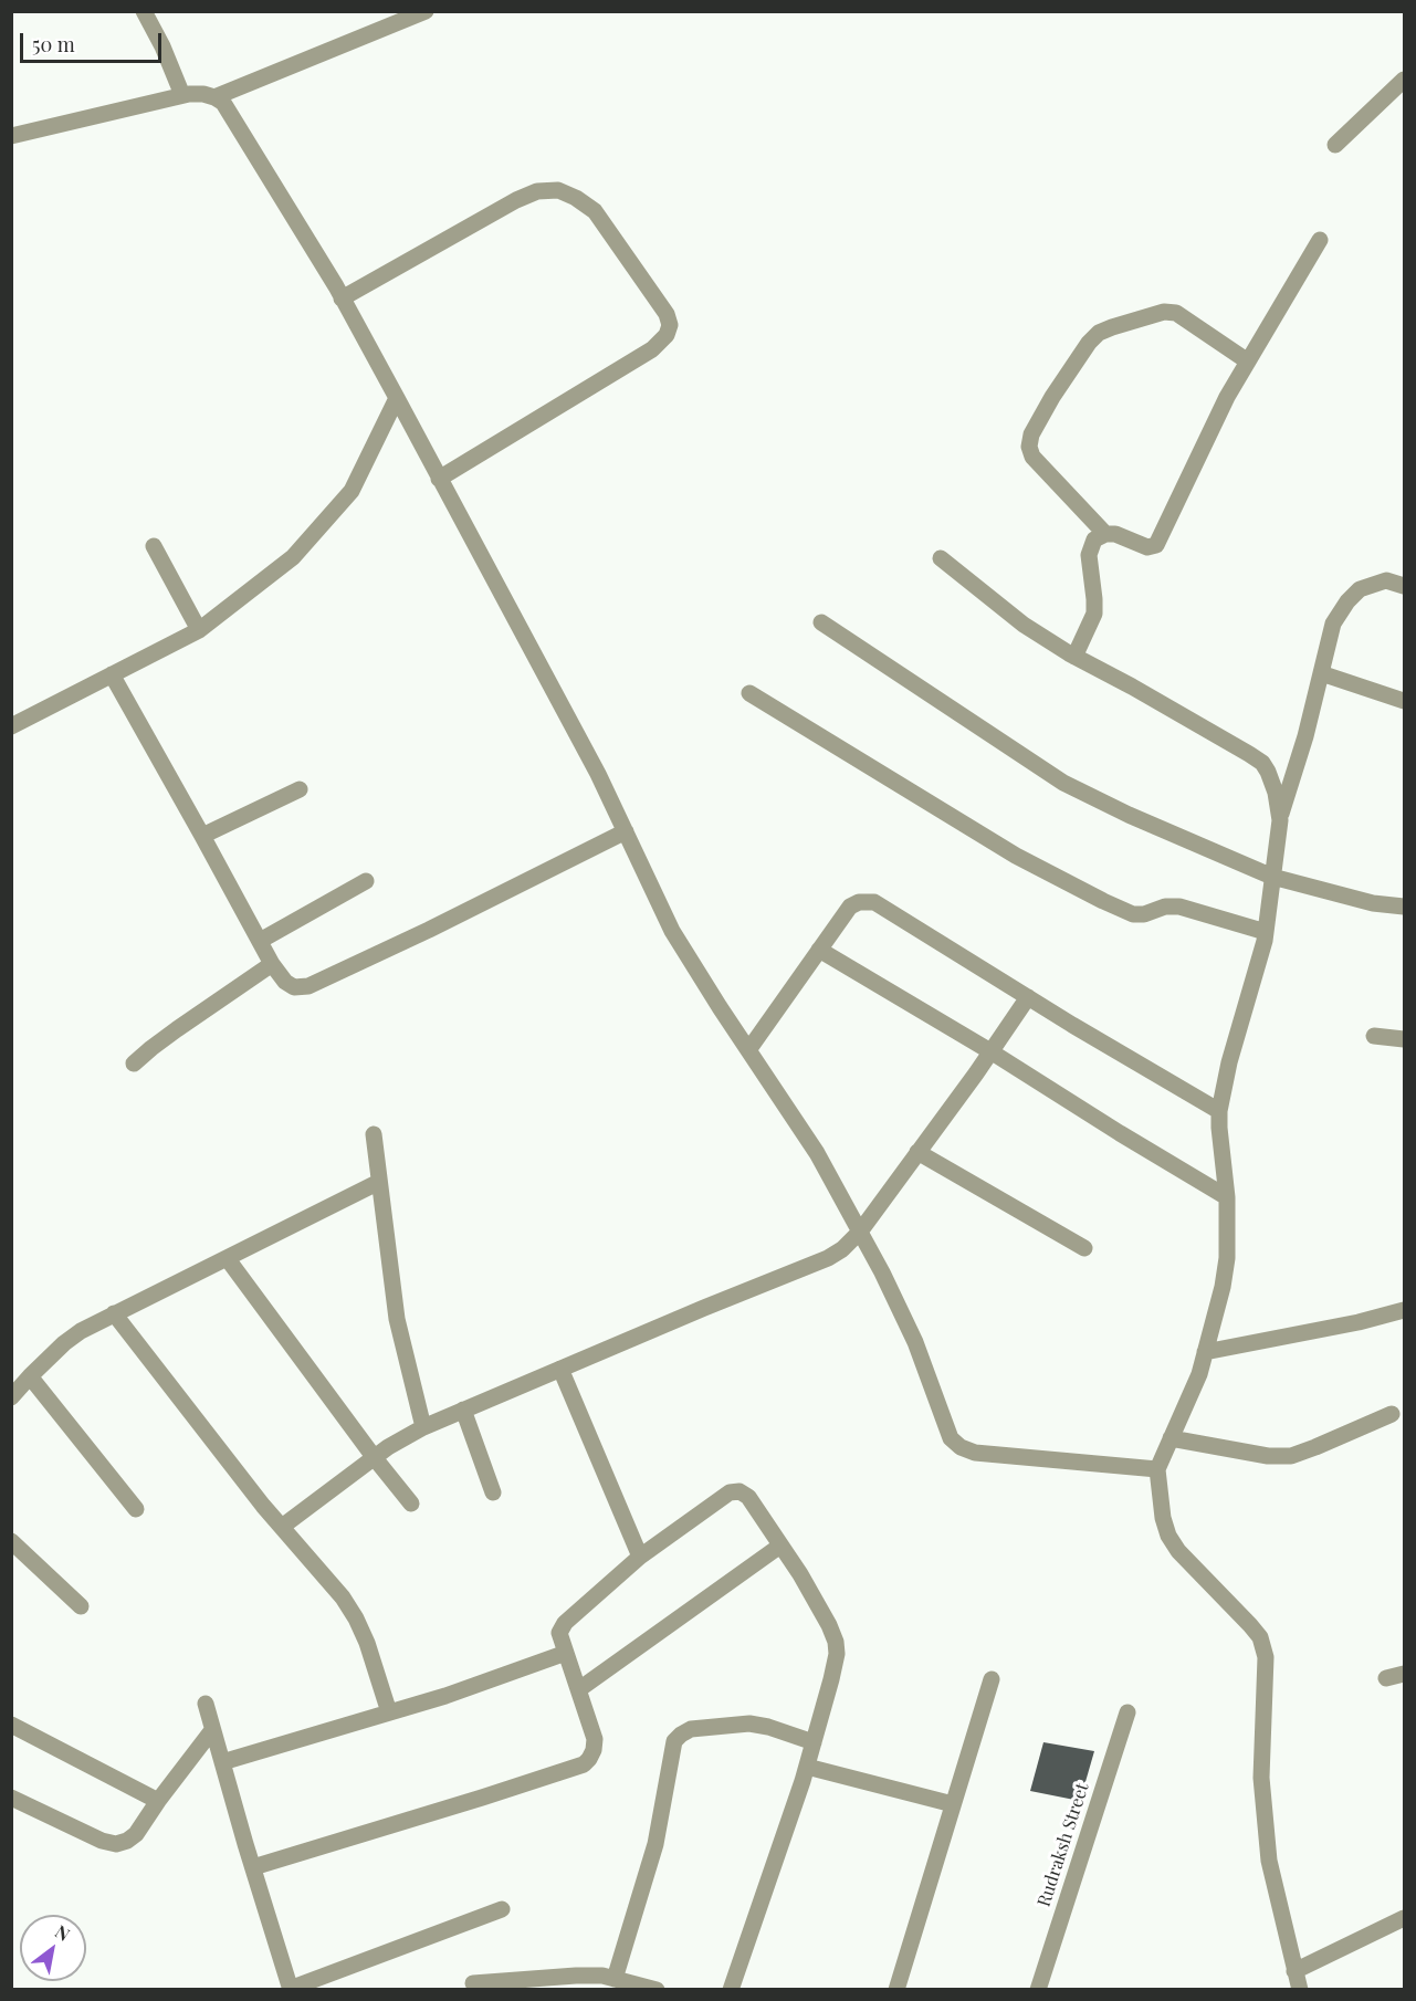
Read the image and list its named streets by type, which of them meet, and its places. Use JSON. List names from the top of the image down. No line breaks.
{"streets":{"street":["Rudraksh Street"]},"scale_bar":"50 m","north":"top right"}
